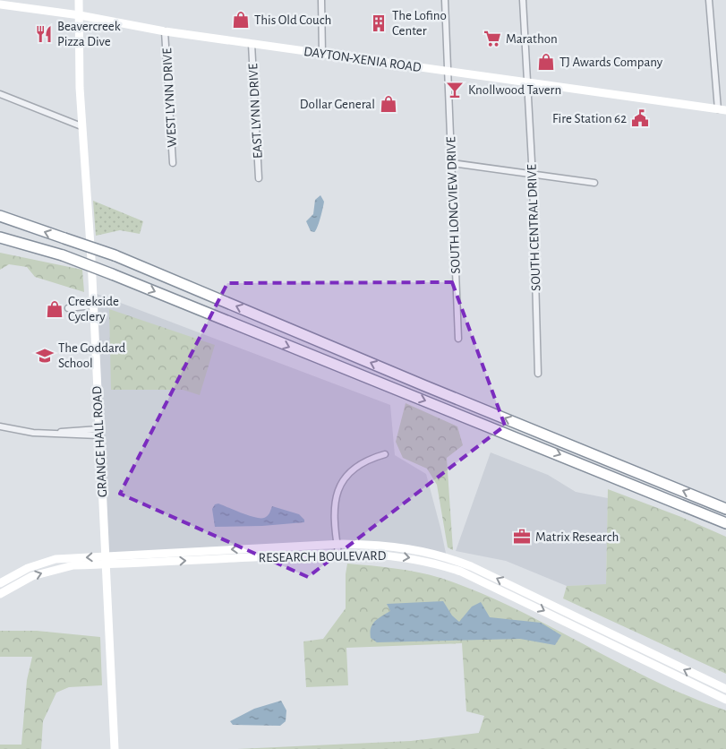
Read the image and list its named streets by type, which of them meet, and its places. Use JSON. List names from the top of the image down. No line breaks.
{"streets":{"main road":["DAYTON-XENIA ROAD","GRANGE HALL ROAD","RESEARCH BOULEVARD"],"street":["WEST LYNN DRIVE","EAST LYNN DRIVE","SOUTH LONGVIEW DRIVE","SOUTH CENTRAL DRIVE"]},"crossings":[["DAYTON-XENIA ROAD","WEST LYNN DRIVE"],["DAYTON-XENIA ROAD","EAST LYNN DRIVE"],["DAYTON-XENIA ROAD","SOUTH LONGVIEW DRIVE"],["DAYTON-XENIA ROAD","SOUTH CENTRAL DRIVE"],["DAYTON-XENIA ROAD","GRANGE HALL ROAD"],["GRANGE HALL ROAD","RESEARCH BOULEVARD"]],"places":{"shop":["This Old Couch","TJ Awards Company","Dollar General","Creekside Cyclery"],"building":["The Lofino Center"],"restaurant":["Beavercreek Pizza Dive"],"supermarket":["Marathon"],"bar":["Knollwood Tavern"],"public building":["Fire Station 62"],"school or university":["The Goddard School"],"office":["Matrix Research"]}}
